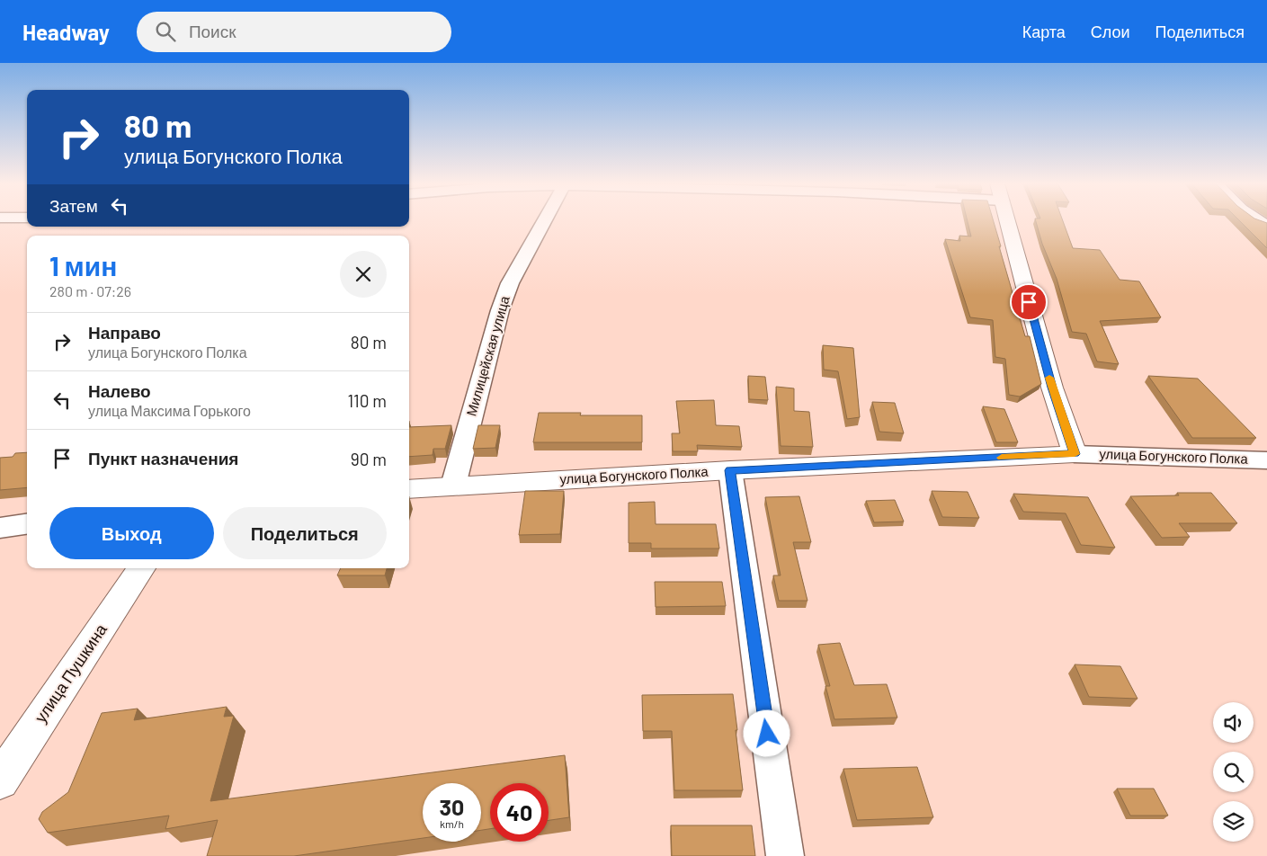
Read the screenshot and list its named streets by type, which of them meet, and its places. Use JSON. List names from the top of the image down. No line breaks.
{"streets":{"main road":["улица Богунского Полка","улица Пушкина"],"street":["Милицейская улица"]},"crossings":[["Милицейская улица","улица Богунского Полка"]],"page":{"header":"Headway","search":"Поиск","nav":["Карта","Слои","Поделиться"],"turn":["80 m","улица Богунского Полка"],"then":"Затем","heading":["1 мин","280 m · 07:26"],"list":[{"name":"Направо","note":"улица Богунского Полка","value":"80 m"},{"name":"Налево","note":"улица Максима Горького","value":"110 m"},{"name":"Пункт назначения","value":"90 m"}],"buttons":["Выход","Поделиться"],"speed":"30 km/h","limit":"40"}}
